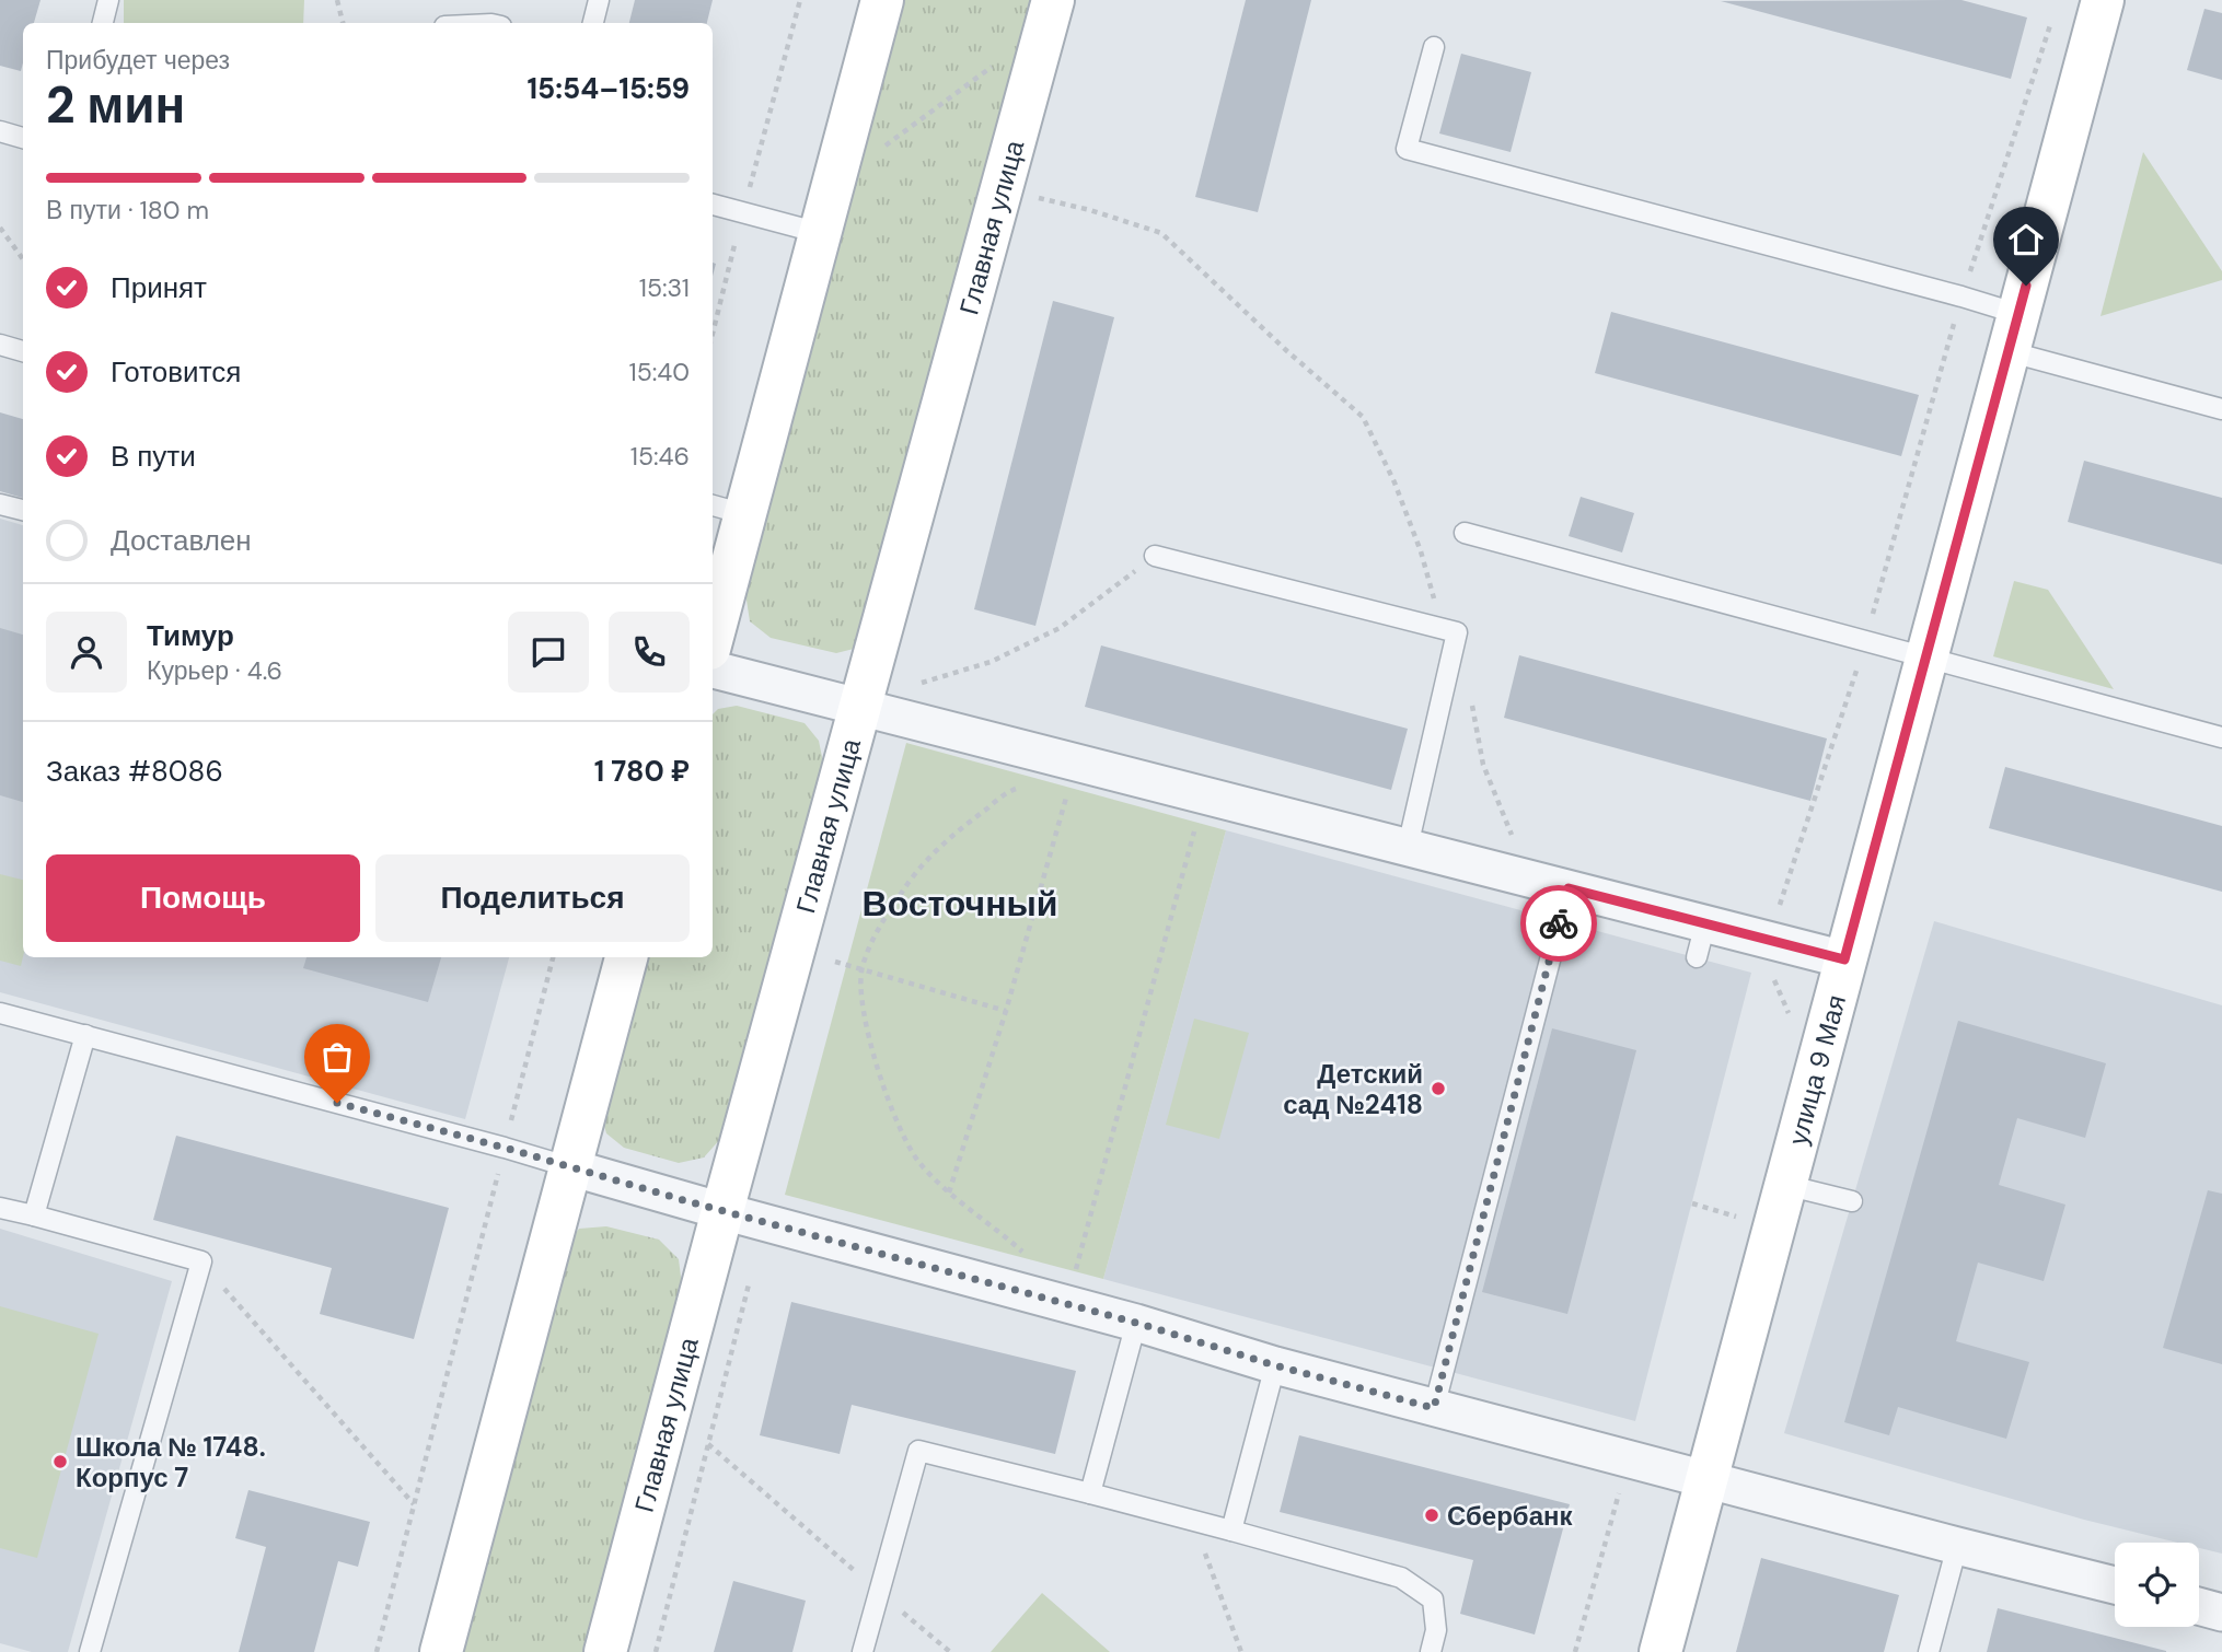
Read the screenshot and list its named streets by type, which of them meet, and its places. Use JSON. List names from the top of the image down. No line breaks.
{"streets":{"street":["Главная улица","улица 9 Мая"]},"districts":["Восточный"],"places":["Детский сад №2418","Школа № 1748. Корпус 7","Сбербанк"],"page":{"heading":["2 мин","Прибудет через","15:54–15:59"],"panel":["Тимур","Курьер · 4.6","Заказ #8086","1 780 ₽"],"bar":"В пути · 180 m","list":[["Принят","15:31"],["Готовится","15:40"],["В пути","15:46"],"Доставлен"],"buttons":["Помощь","Поделиться"]}}
